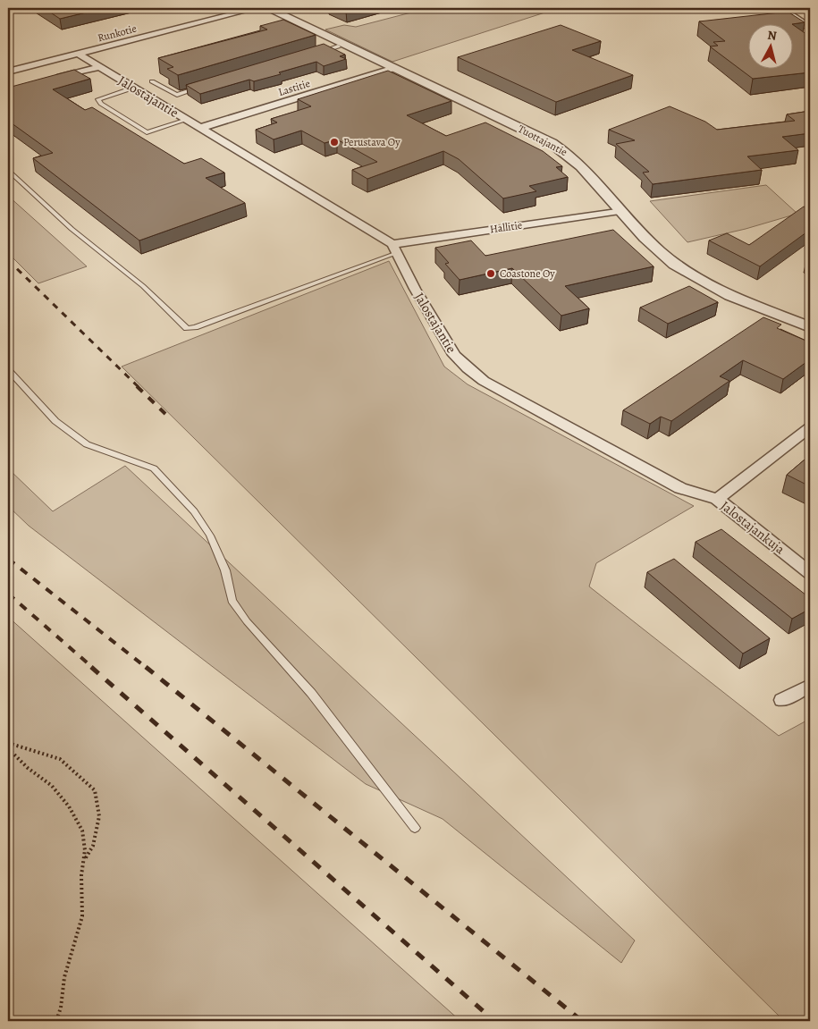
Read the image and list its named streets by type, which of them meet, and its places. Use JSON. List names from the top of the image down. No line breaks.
{"streets":{"street":["Runkotie","Lastitie","Jalostajantie","Tuottajantie","Hallitie","Jalostajankuja"]},"crossings":[["Runkotie","Jalostajantie"],["Lastitie","Jalostajantie"],["Lastitie","Tuottajantie"],["Jalostajantie","Hallitie"],["Jalostajantie","Jalostajankuja"],["Tuottajantie","Hallitie"]],"places":["Perustava Oy","Coastone Oy"],"north":"top"}
